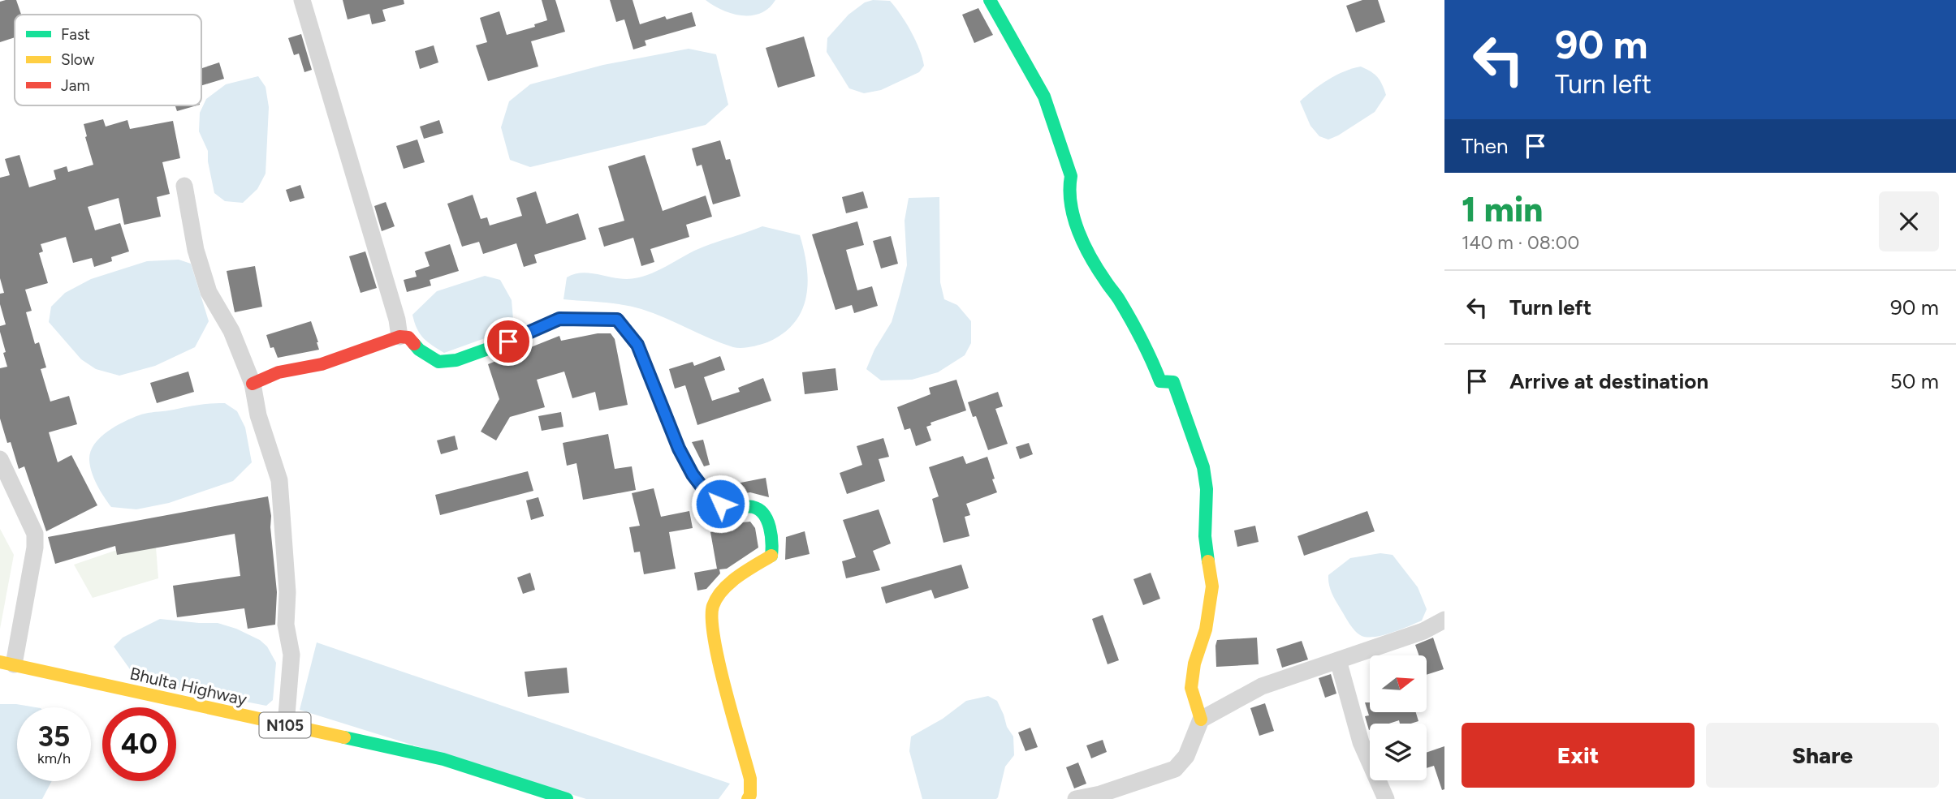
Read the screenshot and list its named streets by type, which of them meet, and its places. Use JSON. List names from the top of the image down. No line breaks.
{"streets":{"main road":["Bhulta Highway","N105"]},"legend":["Fast","Slow","Jam"],"north":"right","page":{"turn":["90 m","Turn left"],"then":"Then","heading":["1 min","140 m · 08:00"],"list":[{"name":"Turn left","value":"90 m"},{"name":"Arrive at destination","value":"50 m"}],"speed":"35 km/h","limit":"40","buttons":["Exit","Share"]}}
